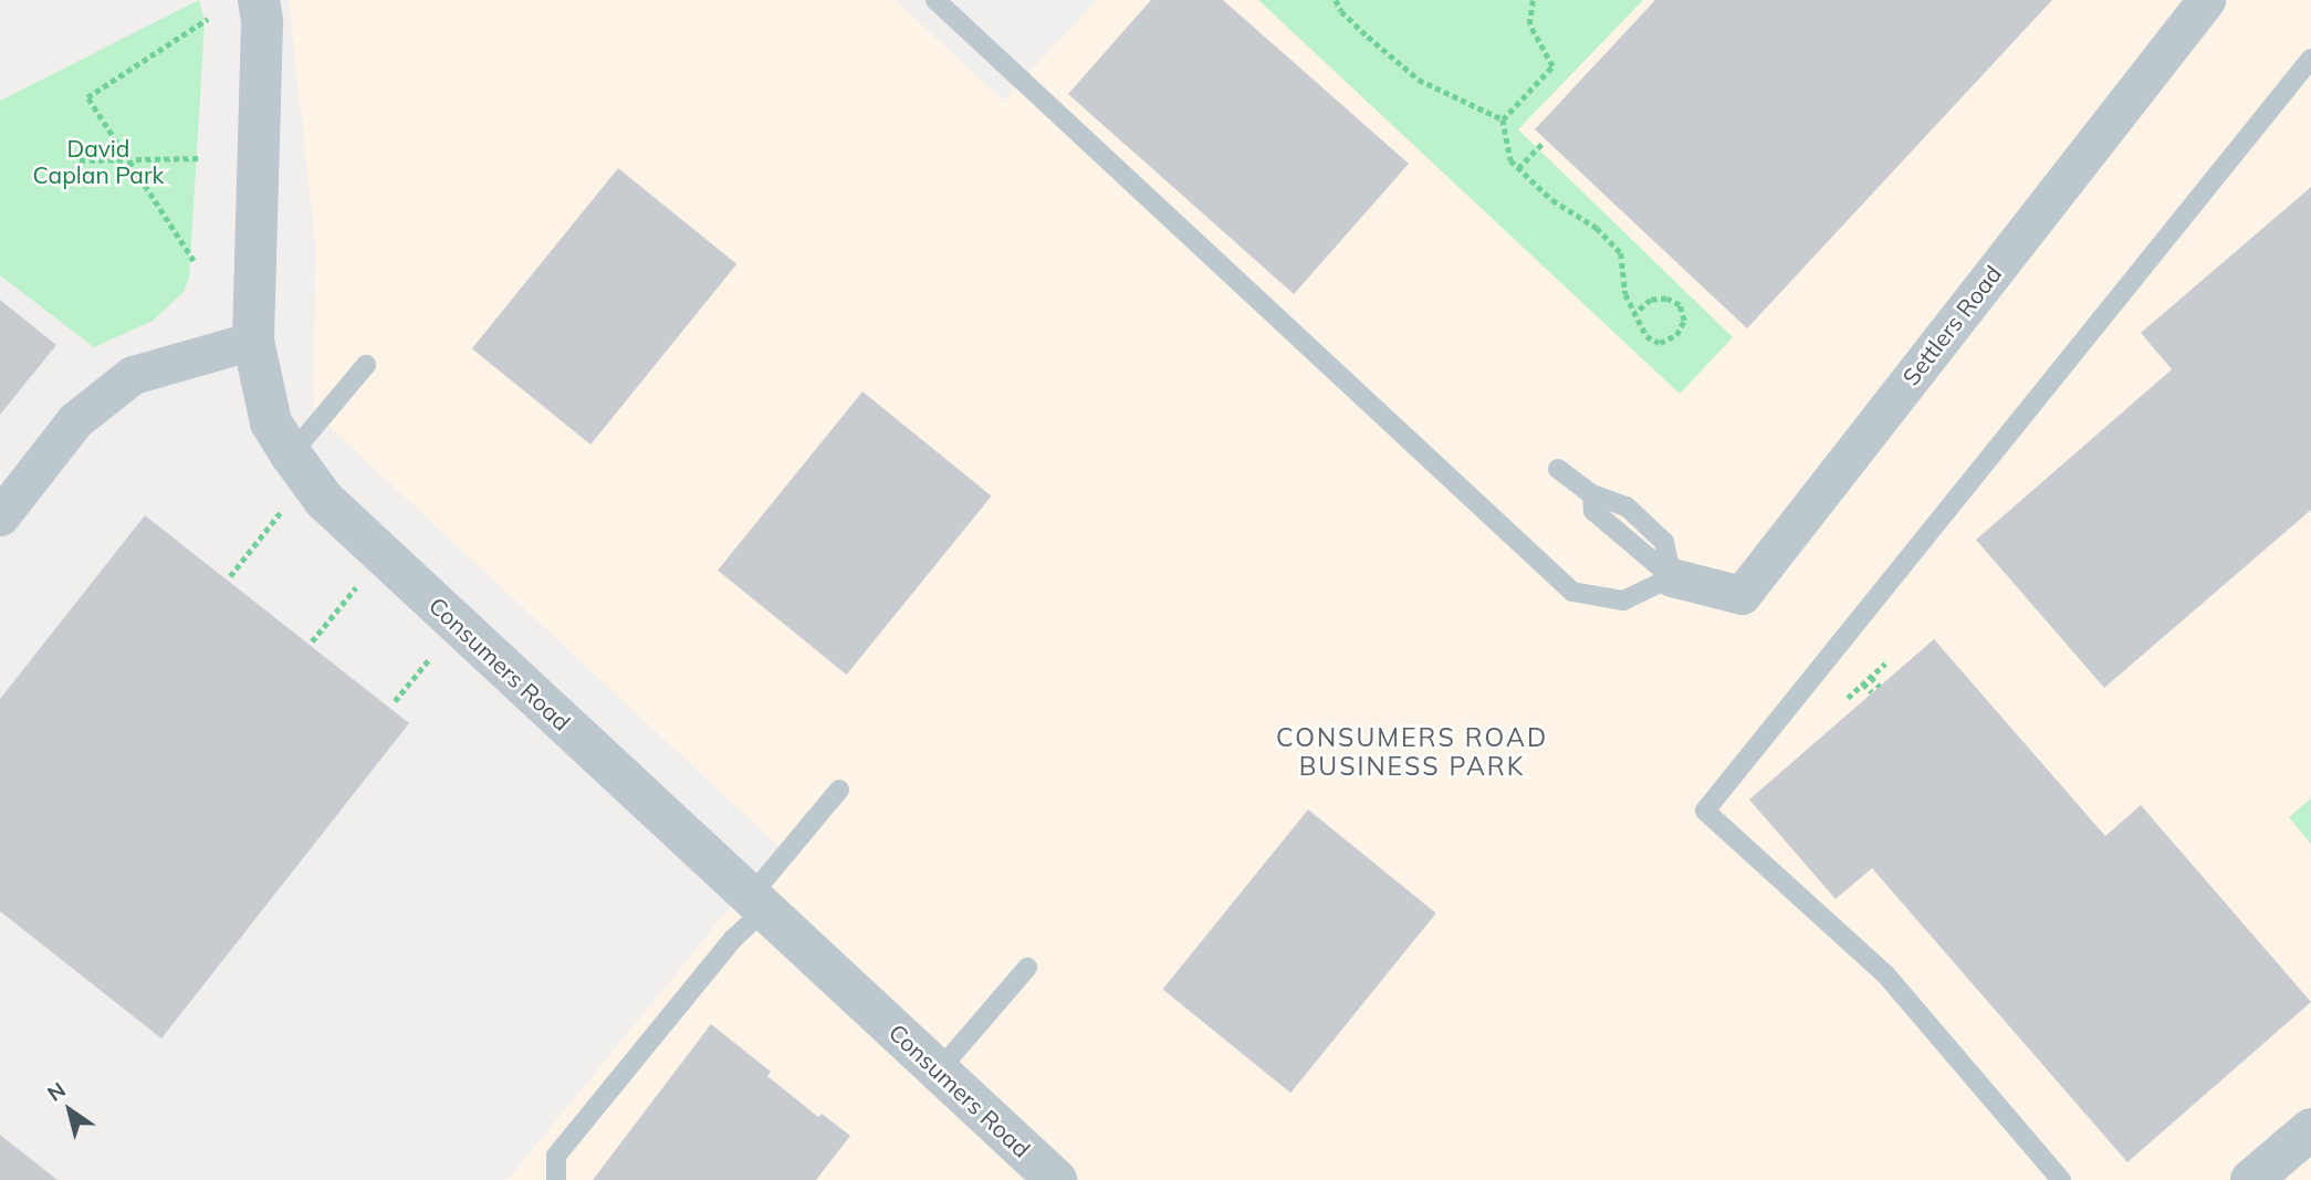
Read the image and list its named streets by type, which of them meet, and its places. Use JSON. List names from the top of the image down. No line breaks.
{"streets":{"street":["Settlers Road","Consumers Road"]},"districts":["CONSUMERS ROAD BUSINESS PARK"],"parks":["David Caplan Park"],"north":"top left"}
